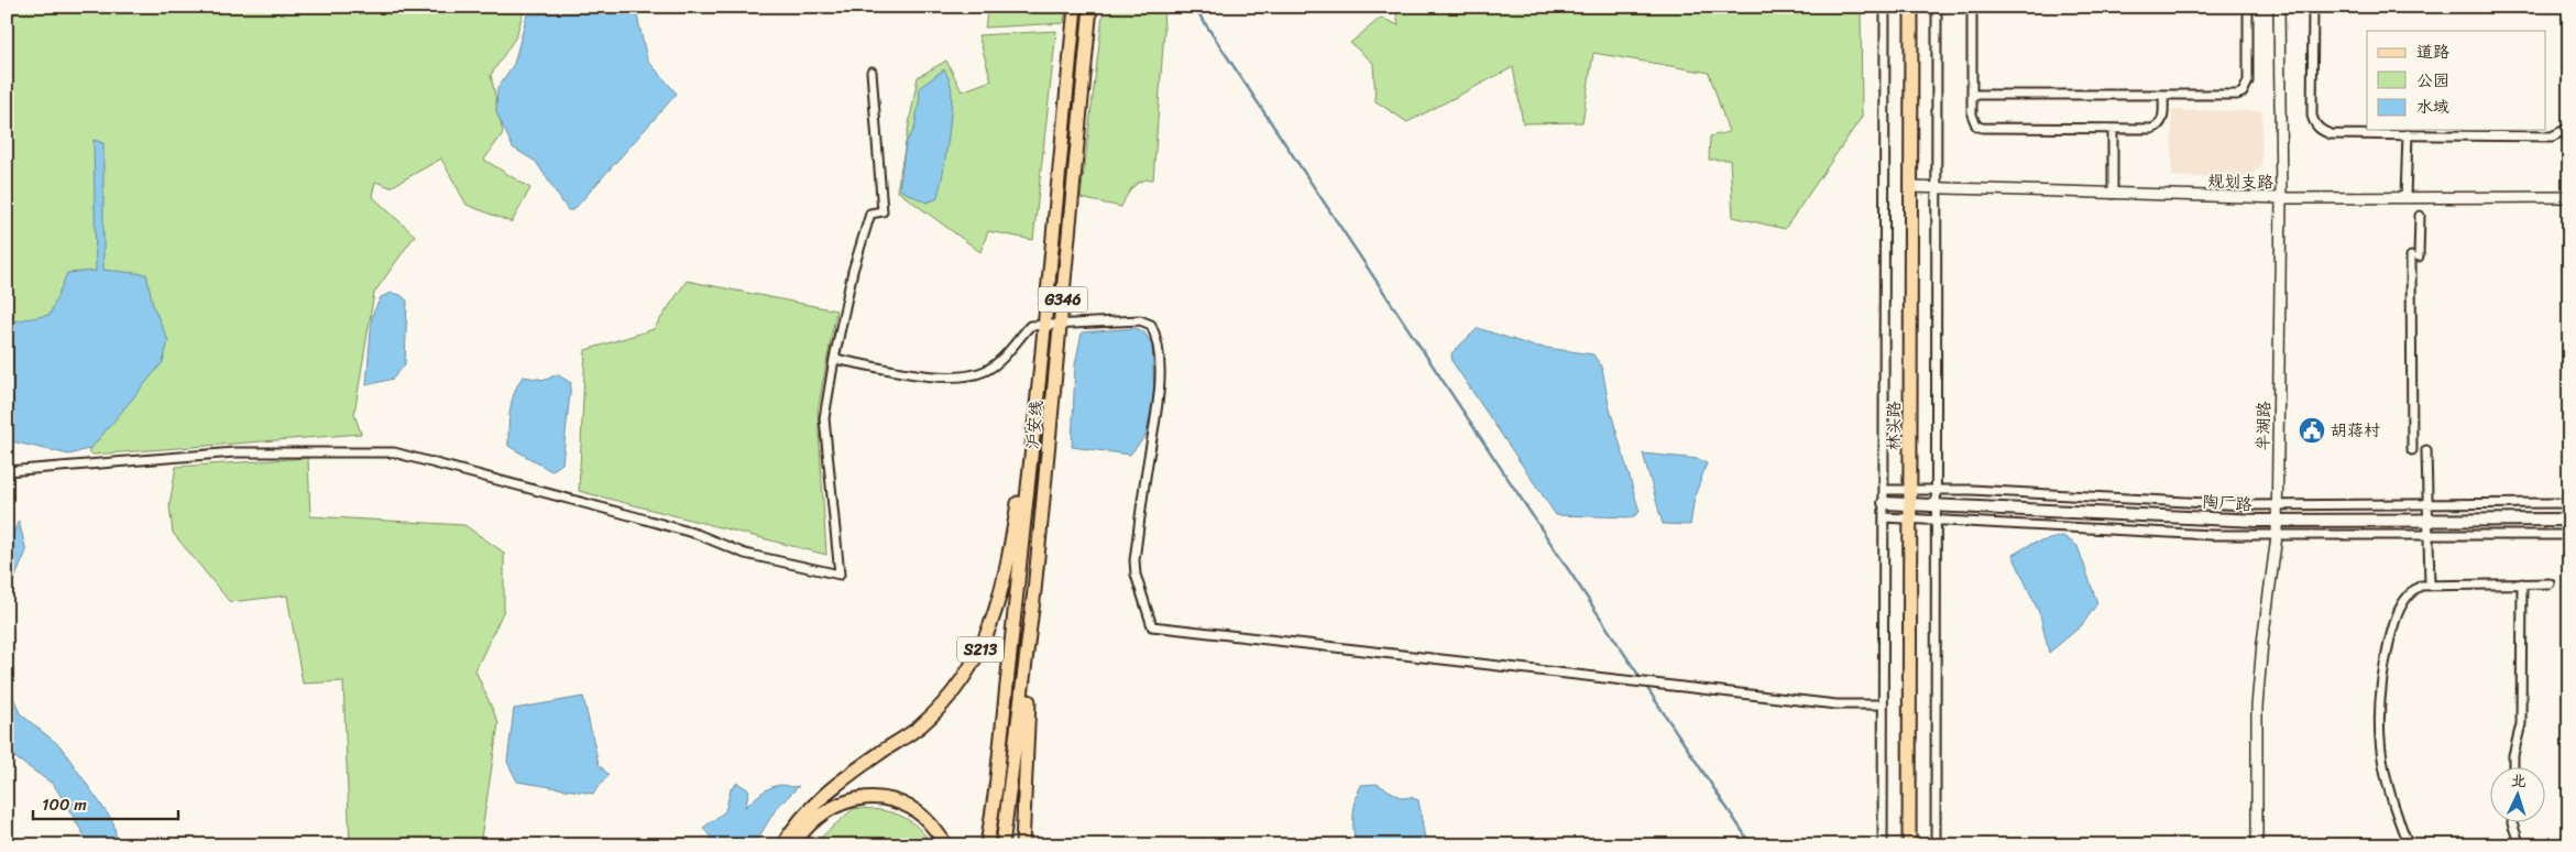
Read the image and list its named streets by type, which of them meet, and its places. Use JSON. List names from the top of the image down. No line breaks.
{"streets":{"main road":["G346","沪安线","林头路","陶厂路","S213"],"street":["规划支路","半湖路"]},"crossings":[["规划支路","林头路"],["规划支路","半湖路"],["沪安线","S213"],["林头路","陶厂路"],["半湖路","陶厂路"]],"places":{"public building":["胡蒋村"]},"legend":["道路","公园","水域"],"scale_bar":"100 m","north":"top"}
